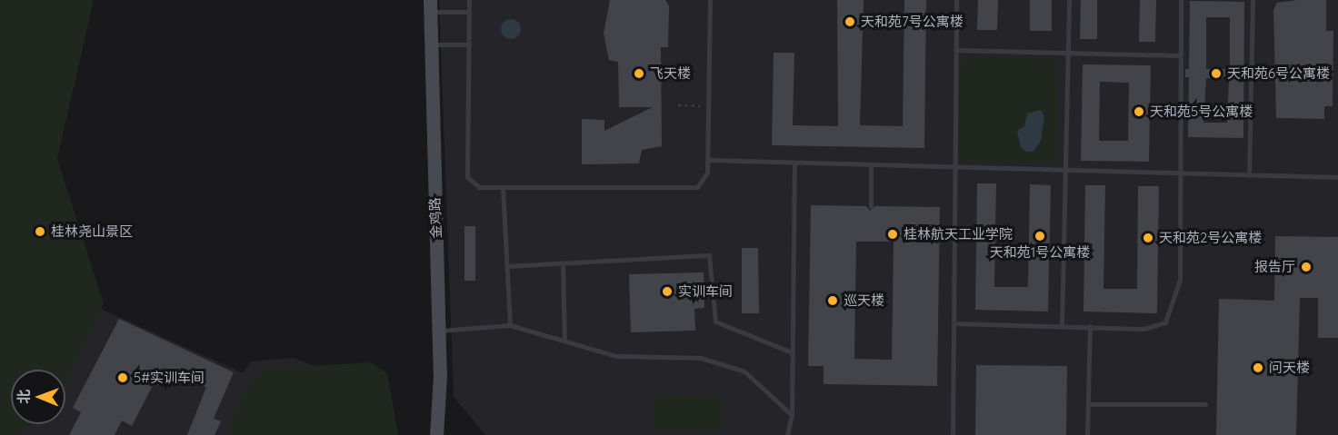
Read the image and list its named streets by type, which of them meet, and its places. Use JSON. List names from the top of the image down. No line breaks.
{"streets":{"main road":["金鸡路"]},"places":["天和苑7号公寓楼","飞天楼","天和苑6号公寓楼","天和苑5号公寓楼","桂林尧山景区","桂林航天工业学院","天和苑1号公寓楼","天和苑2号公寓楼","报告厅","实训车间","巡天楼","问天楼","5#实训车间"],"north":"left"}
